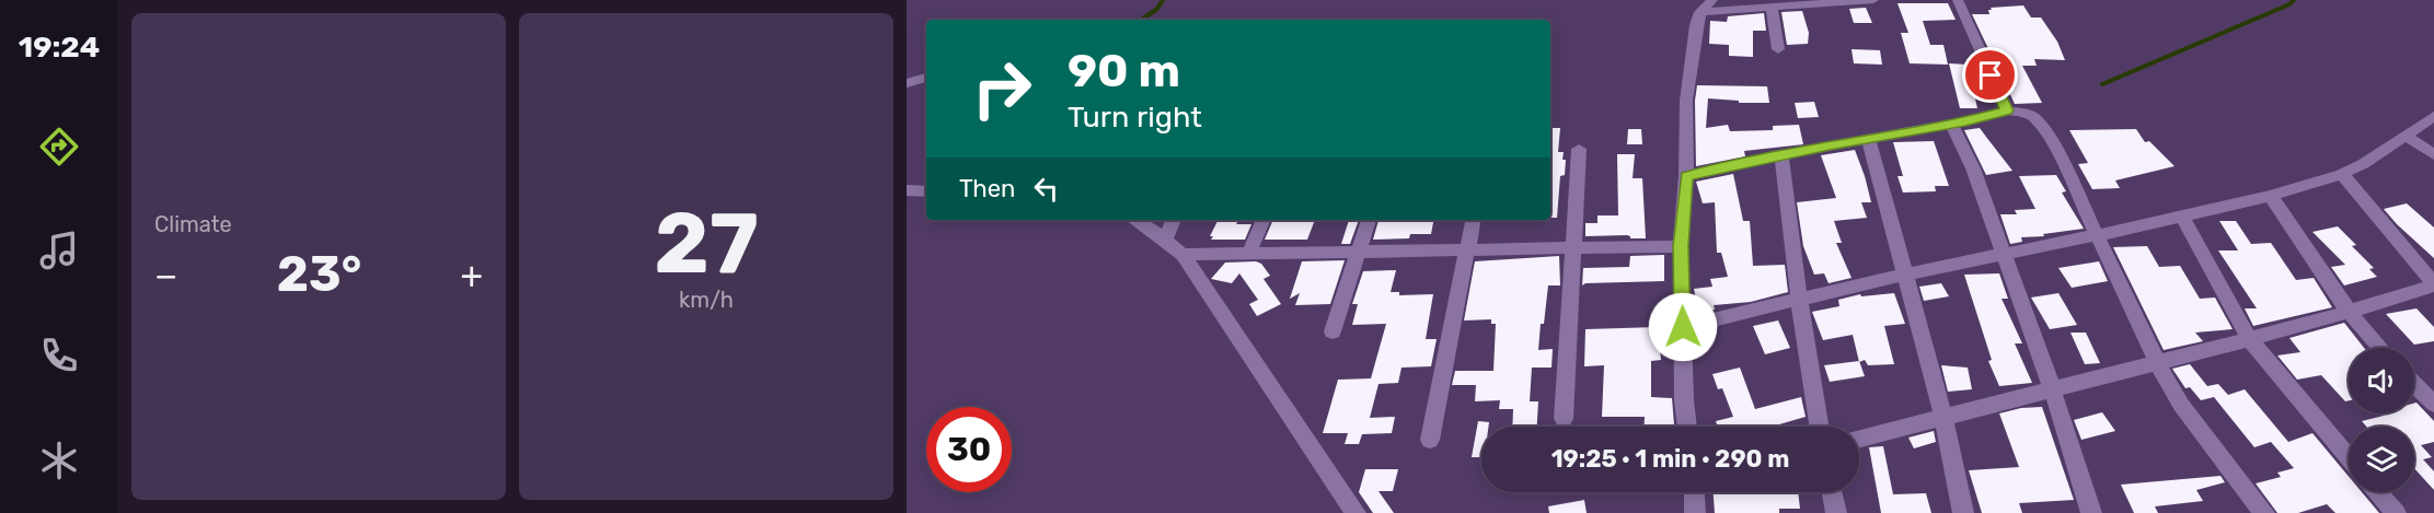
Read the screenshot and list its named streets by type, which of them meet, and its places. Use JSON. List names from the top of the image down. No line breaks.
{"page":{"tabs":"19:24","tile":["Climate",["27","km/h"]],"turn":["90 m","Turn right"],"then":"Then","heat":["−","23°","+"],"limit":"30","trip":"19:25 · 1 min · 290 m"}}
